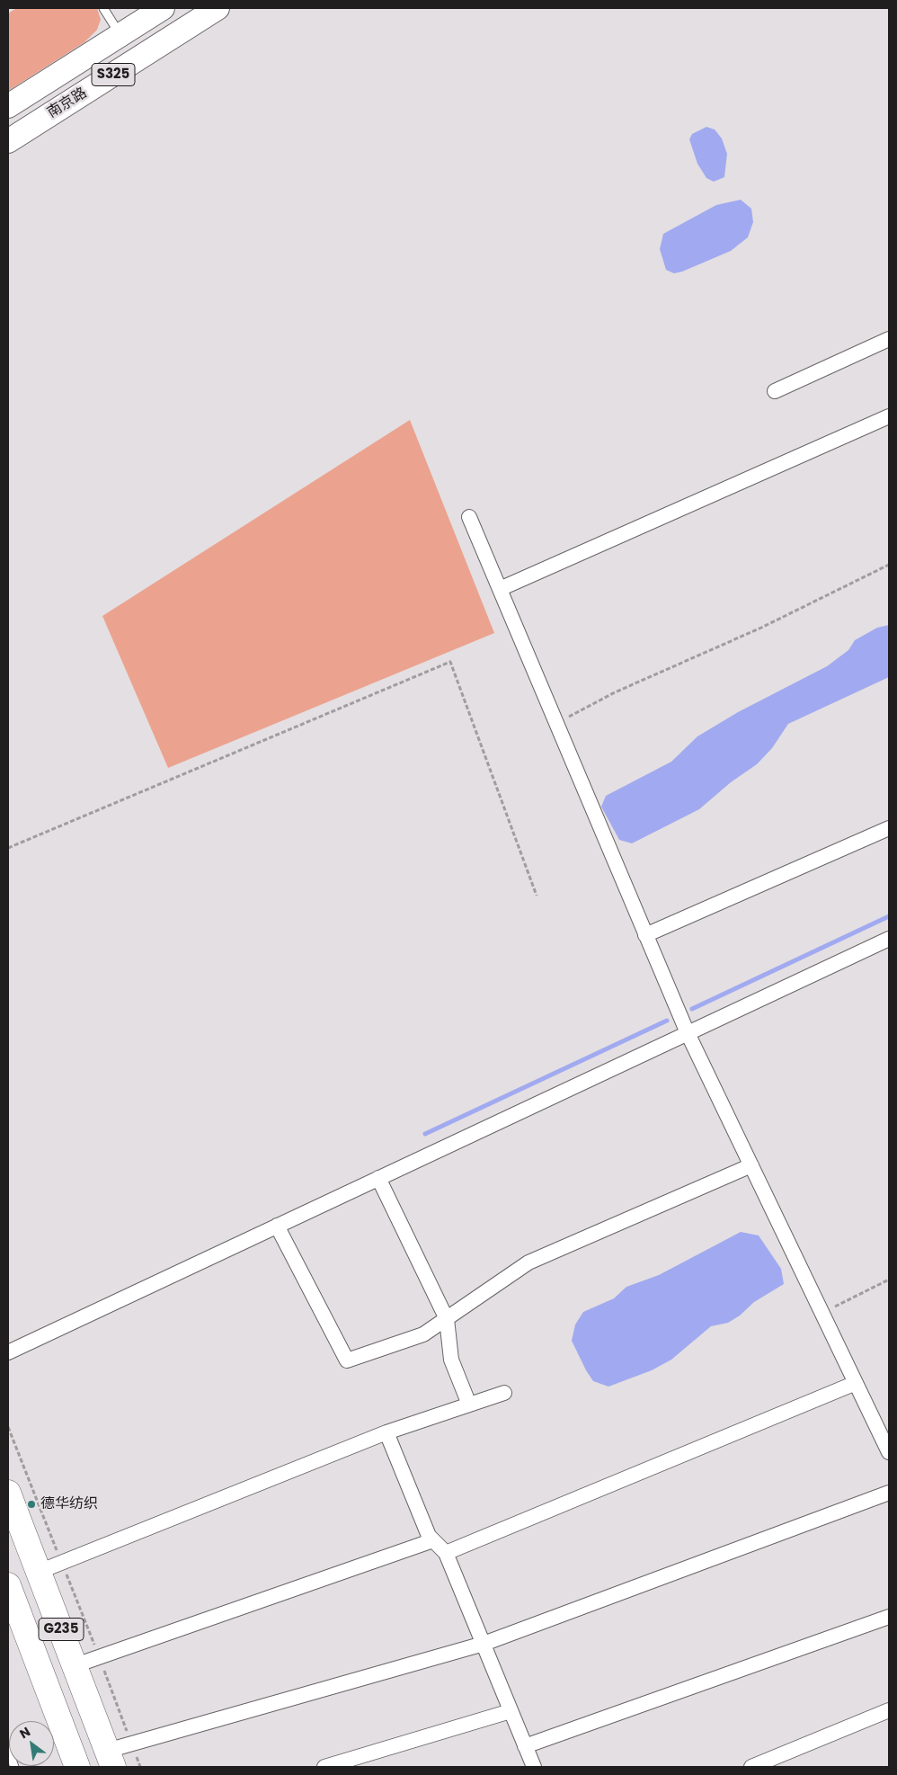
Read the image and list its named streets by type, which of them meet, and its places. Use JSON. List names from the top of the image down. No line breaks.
{"streets":{"highway":["G235"],"main road":["S325","南京路"]},"places":["德华纺织"],"north":"top left"}
